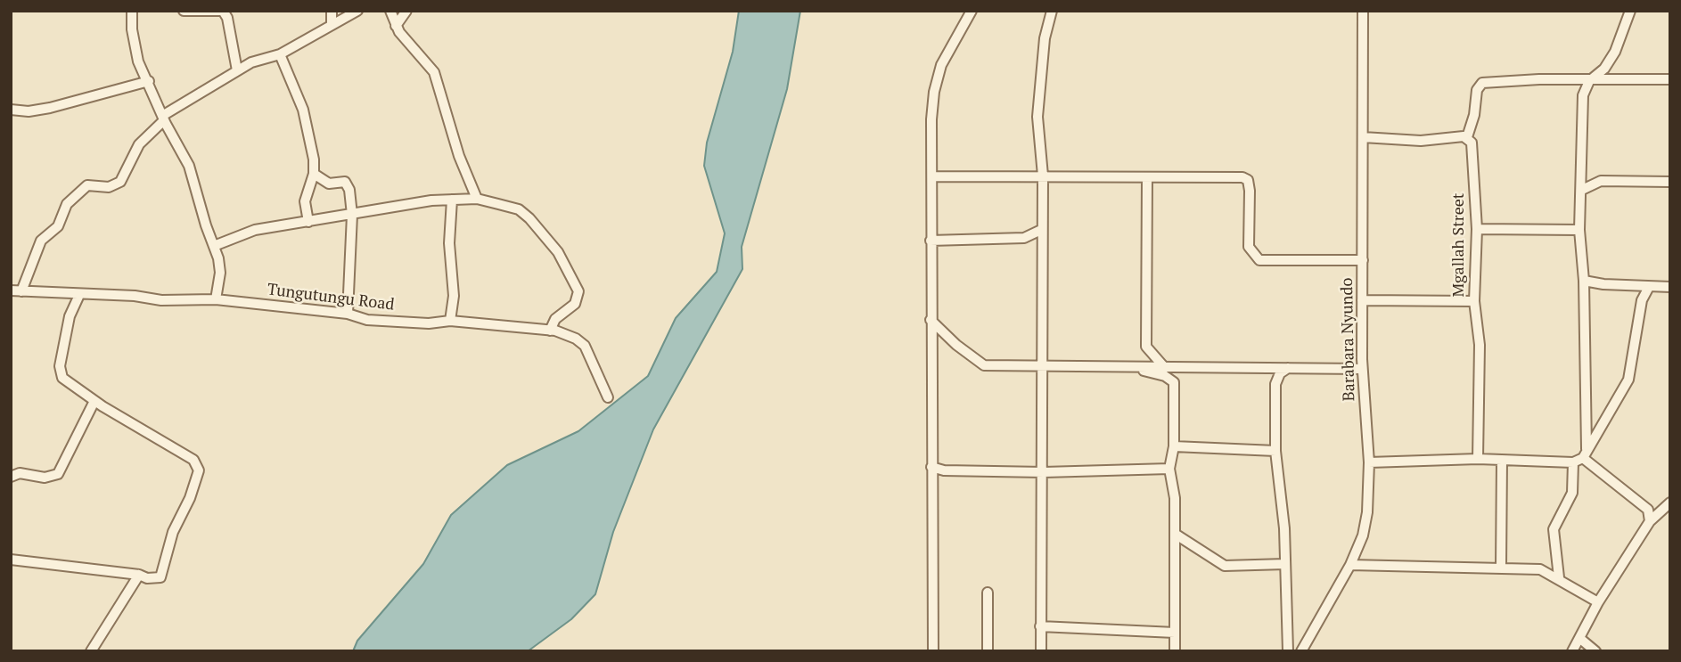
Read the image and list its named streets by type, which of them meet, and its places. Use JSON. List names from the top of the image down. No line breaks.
{"streets":{"street":["Mgallah Street","Tungutungu Road","Barabara Nyundo"]}}
